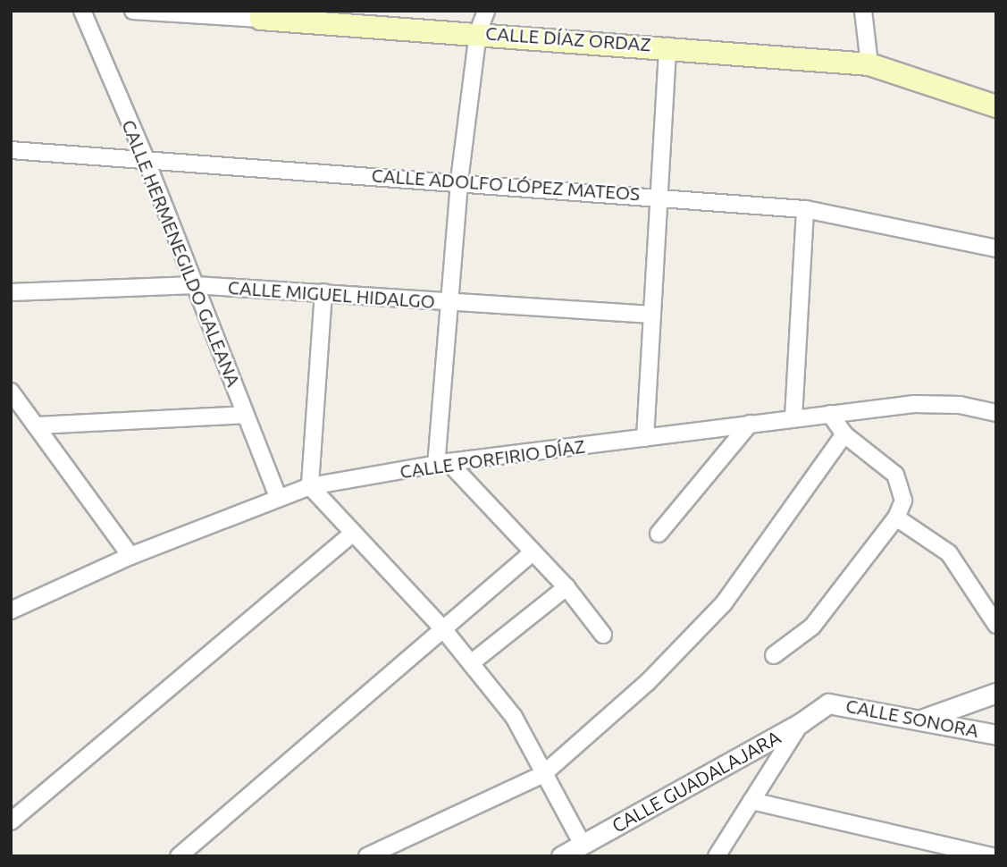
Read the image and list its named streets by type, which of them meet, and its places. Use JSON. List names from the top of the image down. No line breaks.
{"streets":{"main road":["CALLE DÍAZ ORDAZ"],"street":["CALLE ADOLFO LÓPEZ MATEOS","CALLE HERMENEGILDO GALEANA","CALLE MIGUEL HIDALGO","CALLE PORFIRIO DÍAZ","CALLE SONORA","CALLE GUADALAJARA"]},"crossings":[["CALLE ADOLFO LÓPEZ MATEOS","CALLE HERMENEGILDO GALEANA"],["CALLE HERMENEGILDO GALEANA","CALLE MIGUEL HIDALGO"],["CALLE HERMENEGILDO GALEANA","CALLE PORFIRIO DÍAZ"],["CALLE SONORA","CALLE GUADALAJARA"]]}
